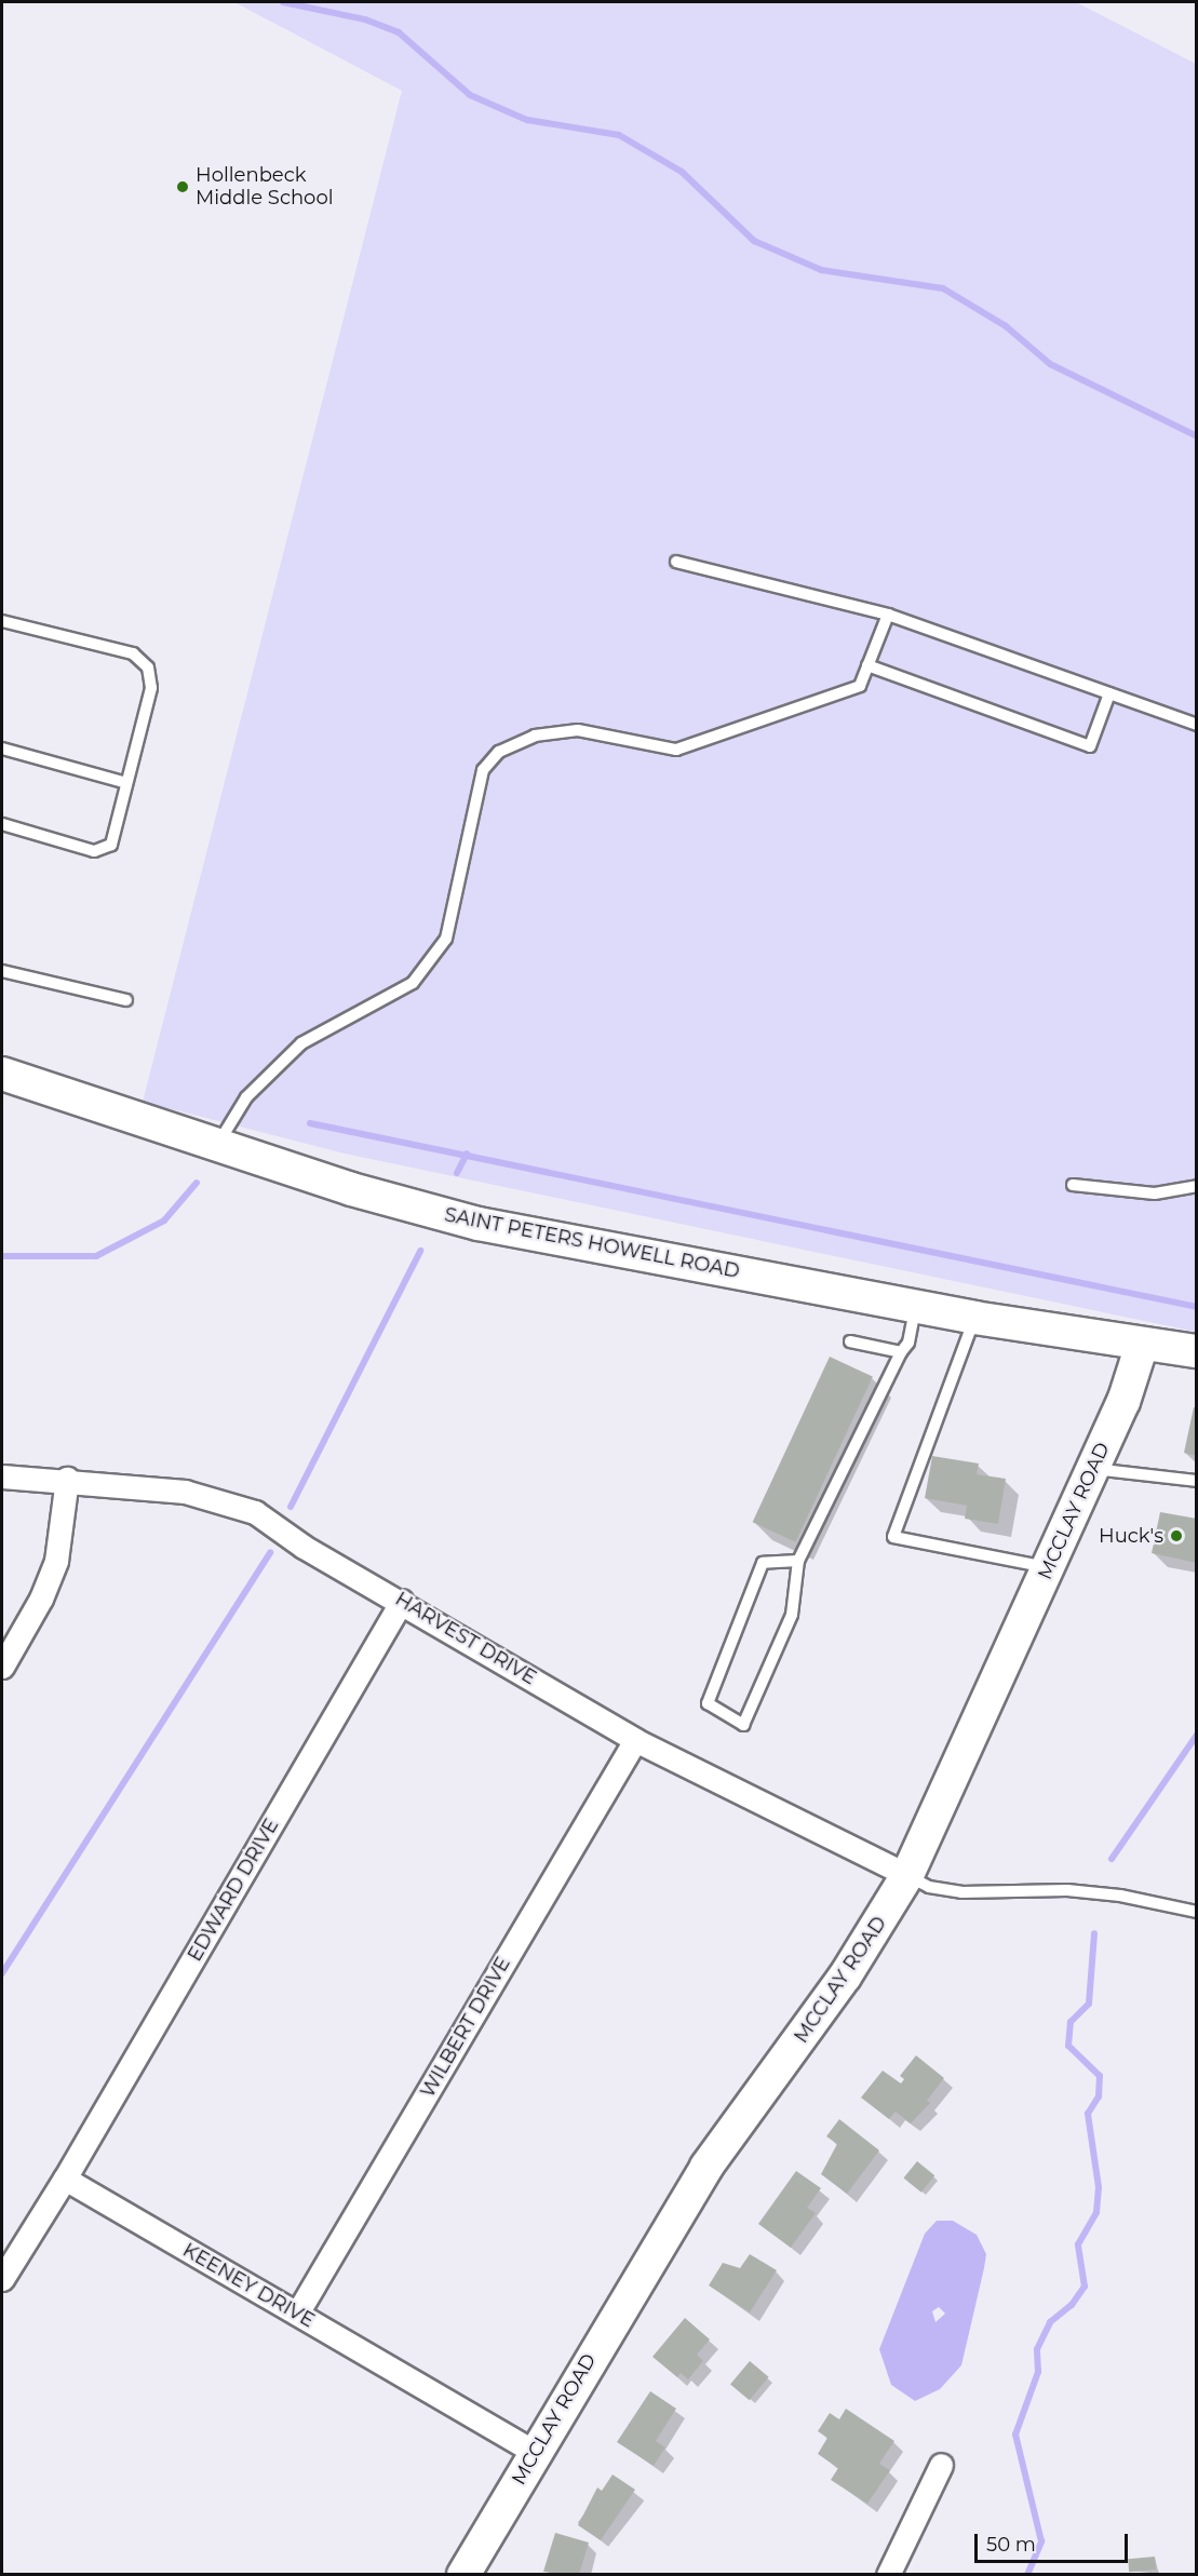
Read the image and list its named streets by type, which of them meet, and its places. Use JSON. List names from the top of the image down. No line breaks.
{"streets":{"main road":["SAINT PETERS HOWELL ROAD","MCCLAY ROAD"],"street":["HARVEST DRIVE","EDWARD DRIVE","WILBERT DRIVE","KEENEY DRIVE"]},"crossings":[["SAINT PETERS HOWELL ROAD","MCCLAY ROAD"],["MCCLAY ROAD","HARVEST DRIVE"],["MCCLAY ROAD","KEENEY DRIVE"],["HARVEST DRIVE","EDWARD DRIVE"],["HARVEST DRIVE","WILBERT DRIVE"],["EDWARD DRIVE","KEENEY DRIVE"],["WILBERT DRIVE","KEENEY DRIVE"]],"places":["Hollenbeck Middle School","Huck's"],"scale_bar":"50 m"}
